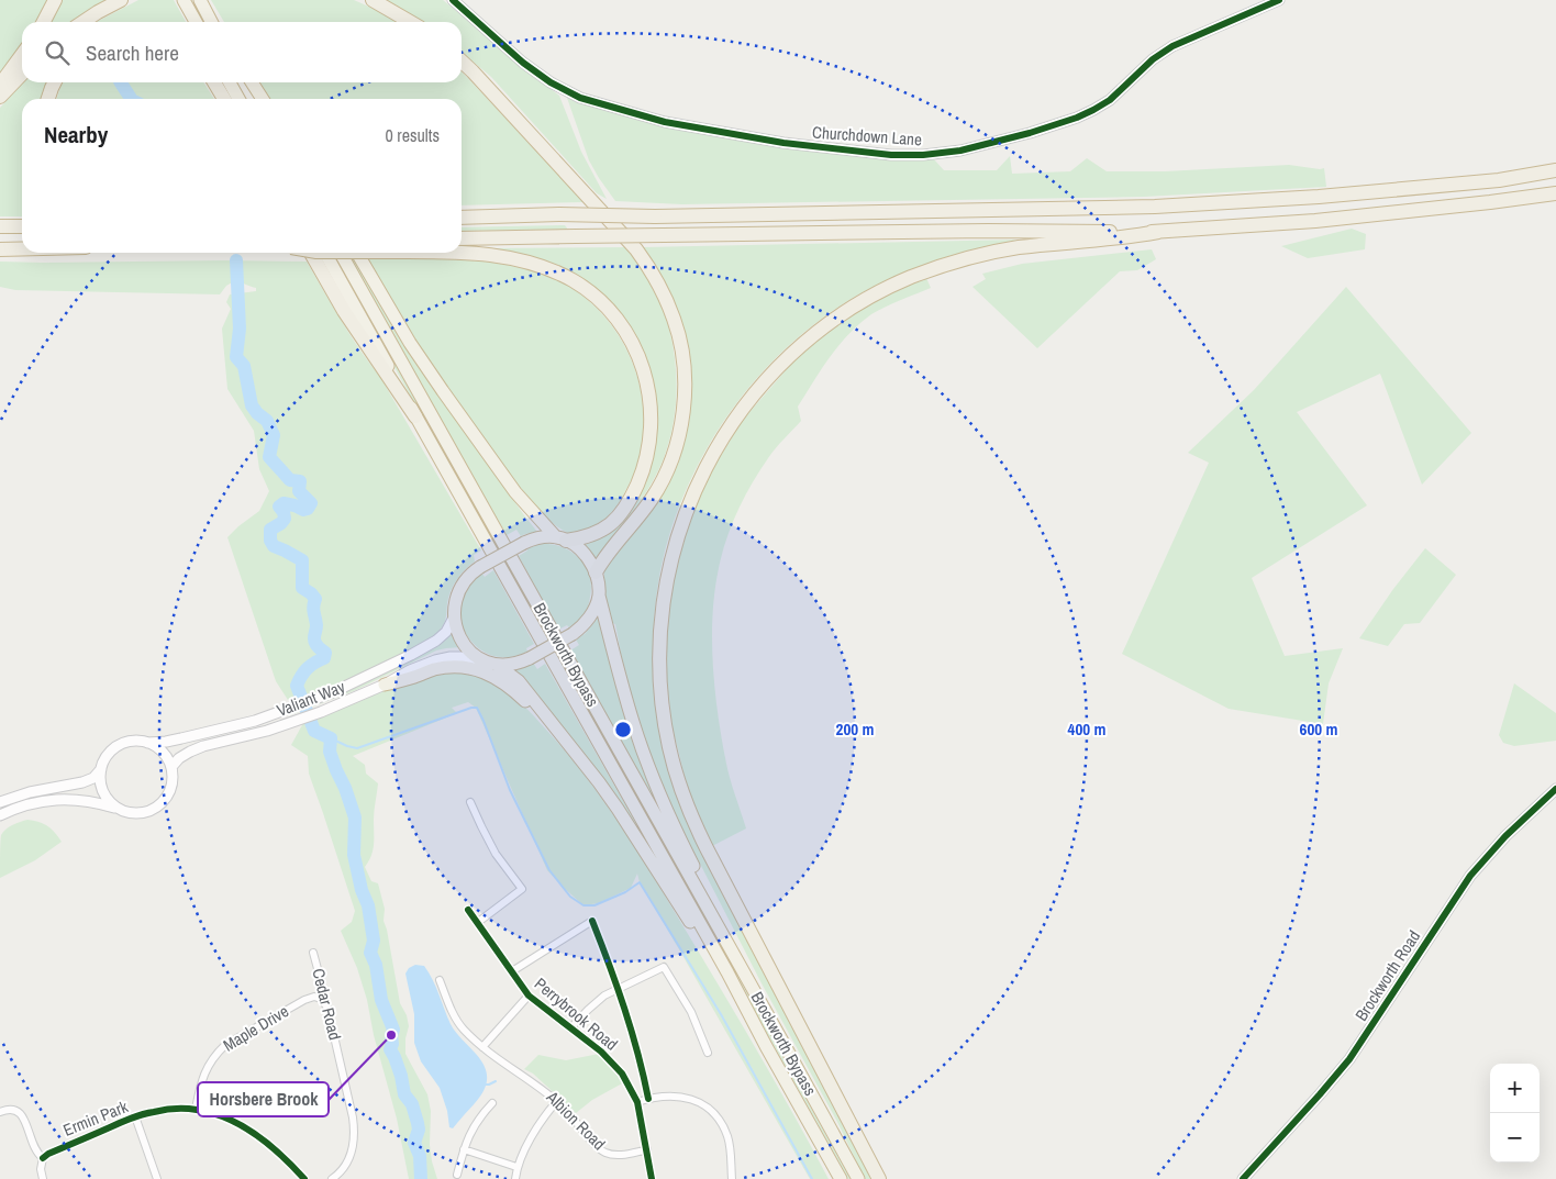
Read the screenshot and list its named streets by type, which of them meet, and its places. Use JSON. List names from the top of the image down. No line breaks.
{"streets":{"highway":["Brockworth Bypass"],"street":["Churchdown Lane","Valiant Way","Brockworth Road","Cedar Road","Perrybrook Road","Maple Drive","Ermin Park","Albion Road"]},"crossings":[["Cedar Road","Maple Drive"],["Perrybrook Road","Albion Road"],["Maple Drive","Ermin Park"]],"places":["Horsbere Brook"],"page":{"search":"Search here","heading":["Nearby","0 results"],"map_buttons":["+","−"]},"rings":["200 m","400 m","600 m"]}
